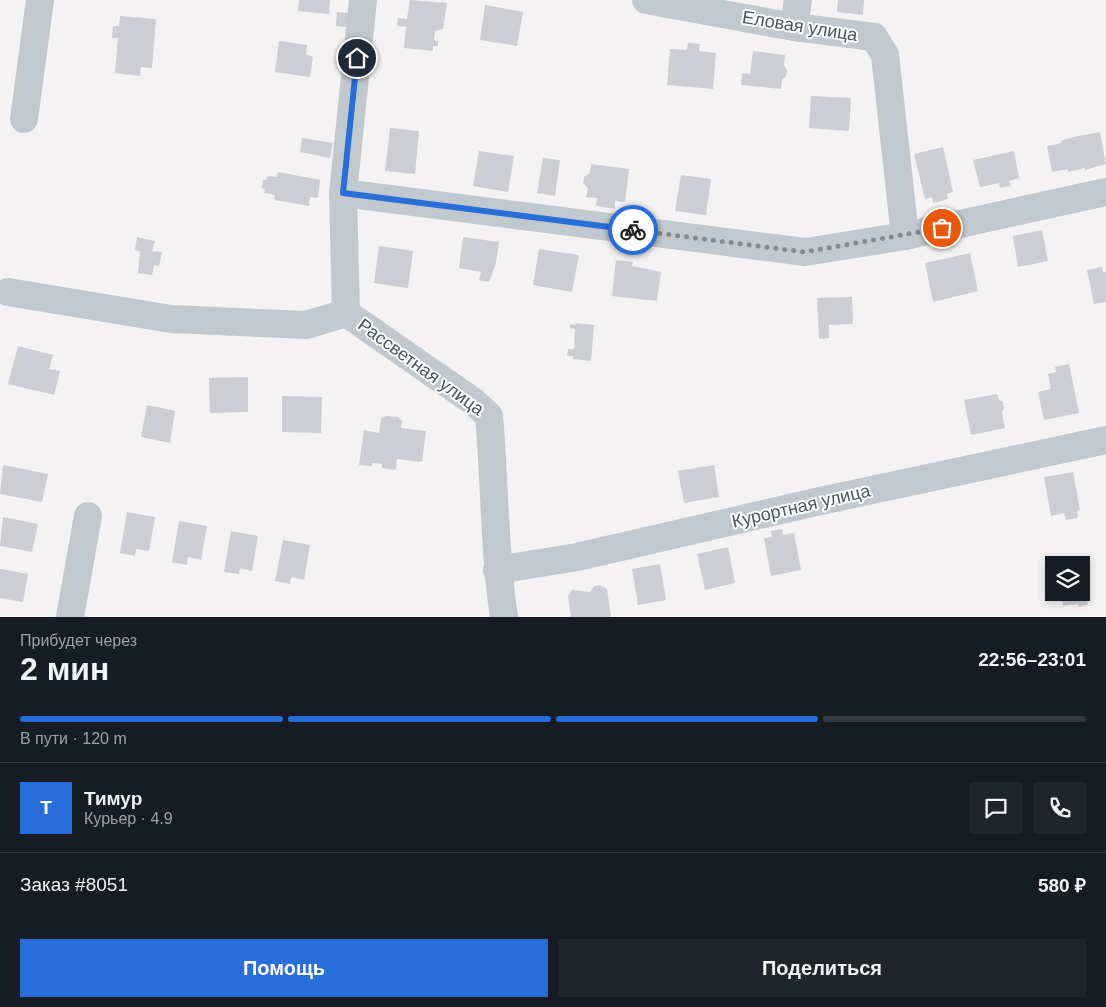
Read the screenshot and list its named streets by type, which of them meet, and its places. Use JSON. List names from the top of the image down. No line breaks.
{"streets":{"street":["Еловая улица","Рассветная улица","Курортная улица"]},"crossings":[["Рассветная улица","Курортная улица"]],"page":{"heading":["2 мин","Прибудет через","22:56–23:01"],"panel":["Тимур","Курьер · 4.9","Заказ #8051","580 ₽"],"bar":"В пути · 120 m","round":"Т","buttons":["Помощь","Поделиться"]}}
